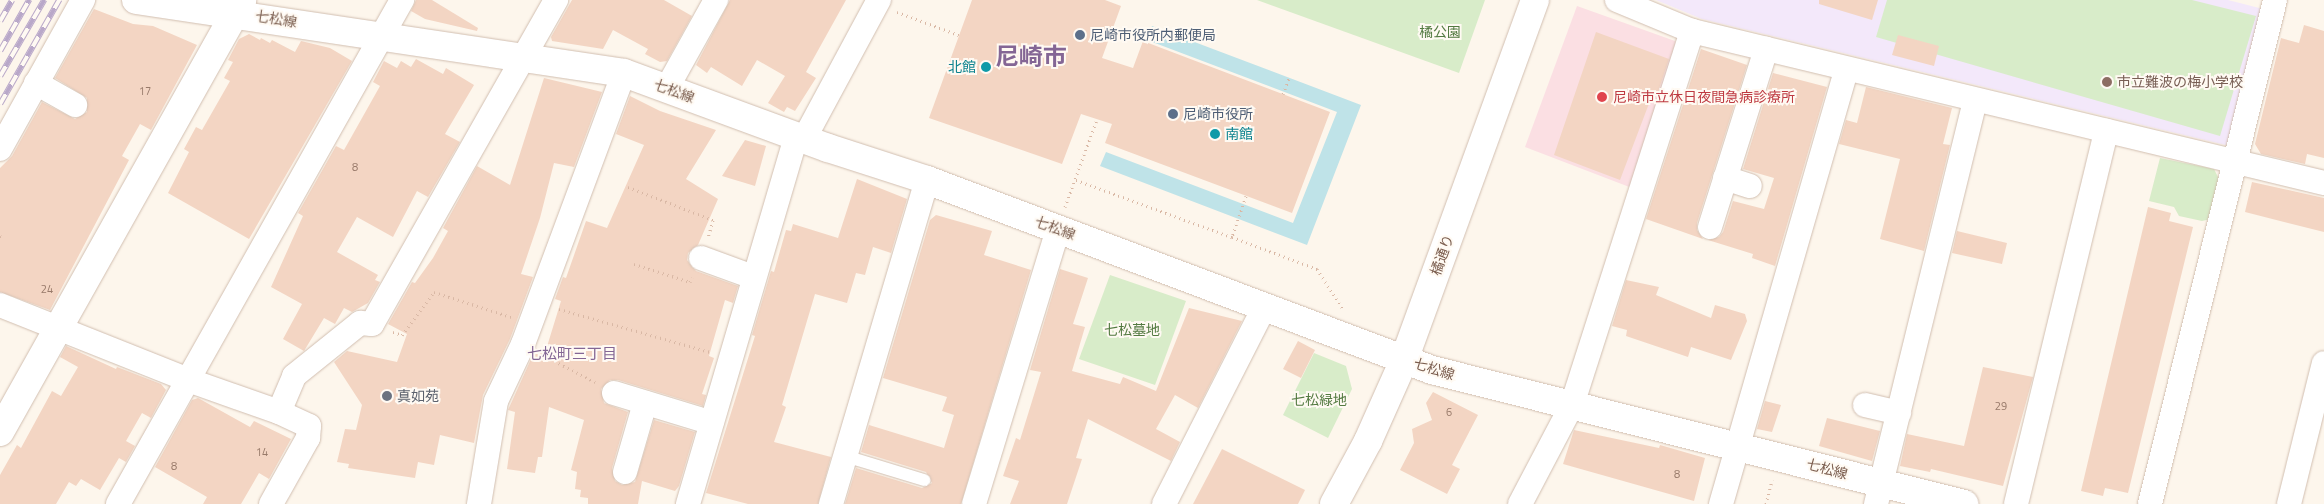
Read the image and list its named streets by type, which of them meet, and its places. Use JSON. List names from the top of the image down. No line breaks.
{"streets":{"street":["七松線","橘通り"]},"crossings":[["七松線","橘通り"]],"districts":["尼崎市","七松町三丁目"],"parks":["橘公園","七松墓地","七松緑地"],"places":["尼崎市役所内郵便局","北館","市立難波の梅小学校","尼崎市立休日夜間急病診療所","尼崎市役所","南館","真如苑"],"house_numbers":["17","8","24","29","6","14","8","8"]}
